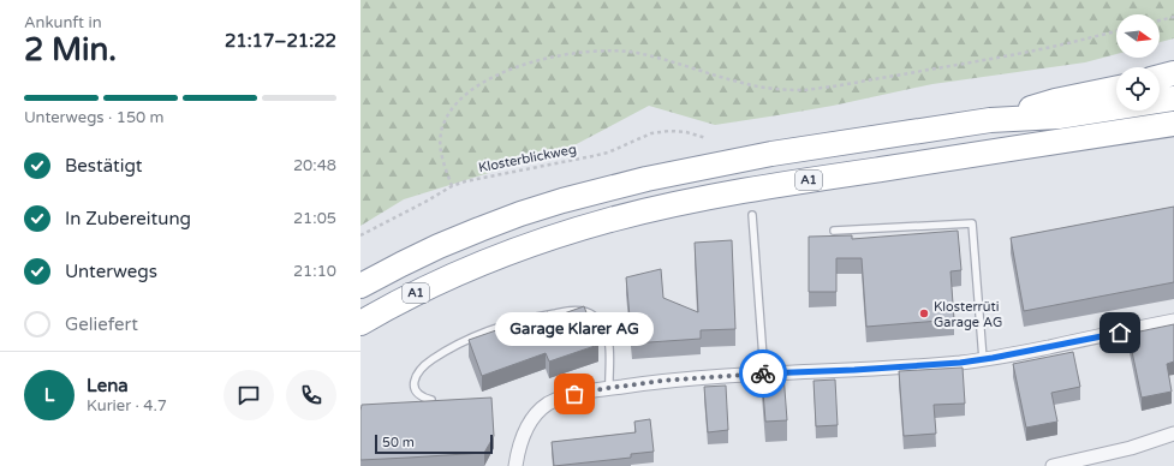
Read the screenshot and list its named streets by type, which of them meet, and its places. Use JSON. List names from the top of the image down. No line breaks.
{"streets":{"highway":["A1"],"path":["Klosterblickweg"]},"places":["Klosterrüti Garage AG","Garage Klarer AG"],"scale_bar":"50 m","north":"right","page":{"heading":["2 Min.","Ankunft in","21:17–21:22"],"panel":["Lena","Kurier · 4.7"],"bar":"Unterwegs · 150 m","list":[["Bestätigt","20:48"],["In Zubereitung","21:05"],["Unterwegs","21:10"],"Geliefert"],"bubble":"Garage Klarer AG","round":"L","scale":"50 m"}}
